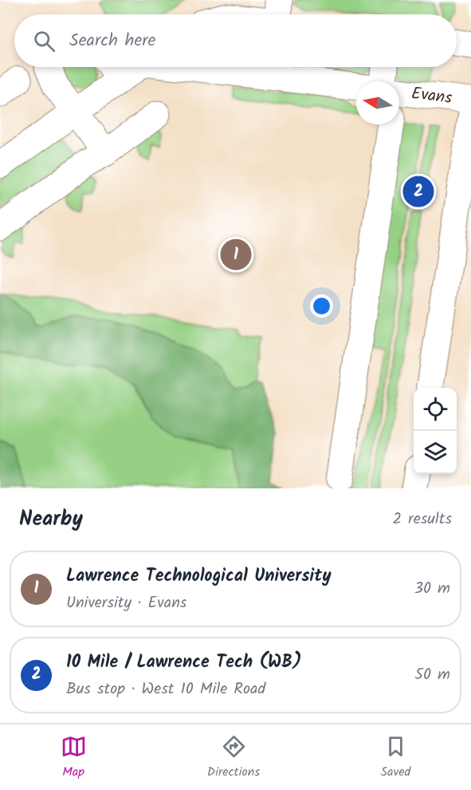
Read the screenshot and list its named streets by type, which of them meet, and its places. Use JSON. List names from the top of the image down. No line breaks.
{"streets":{"street":["Evans"]},"north":"left","page":{"search":"Search here","pins":["2","1"],"heading":["Nearby","2 results"],"list":[{"mark":"1","name":"Lawrence Technological University","note":"University · Evans","value":"30 m"},{"mark":"2","name":"10 Mile / Lawrence Tech (WB)","note":"Bus stop · West 10 Mile Road","value":"50 m"}],"nav":["Map","Directions","Saved"]}}
